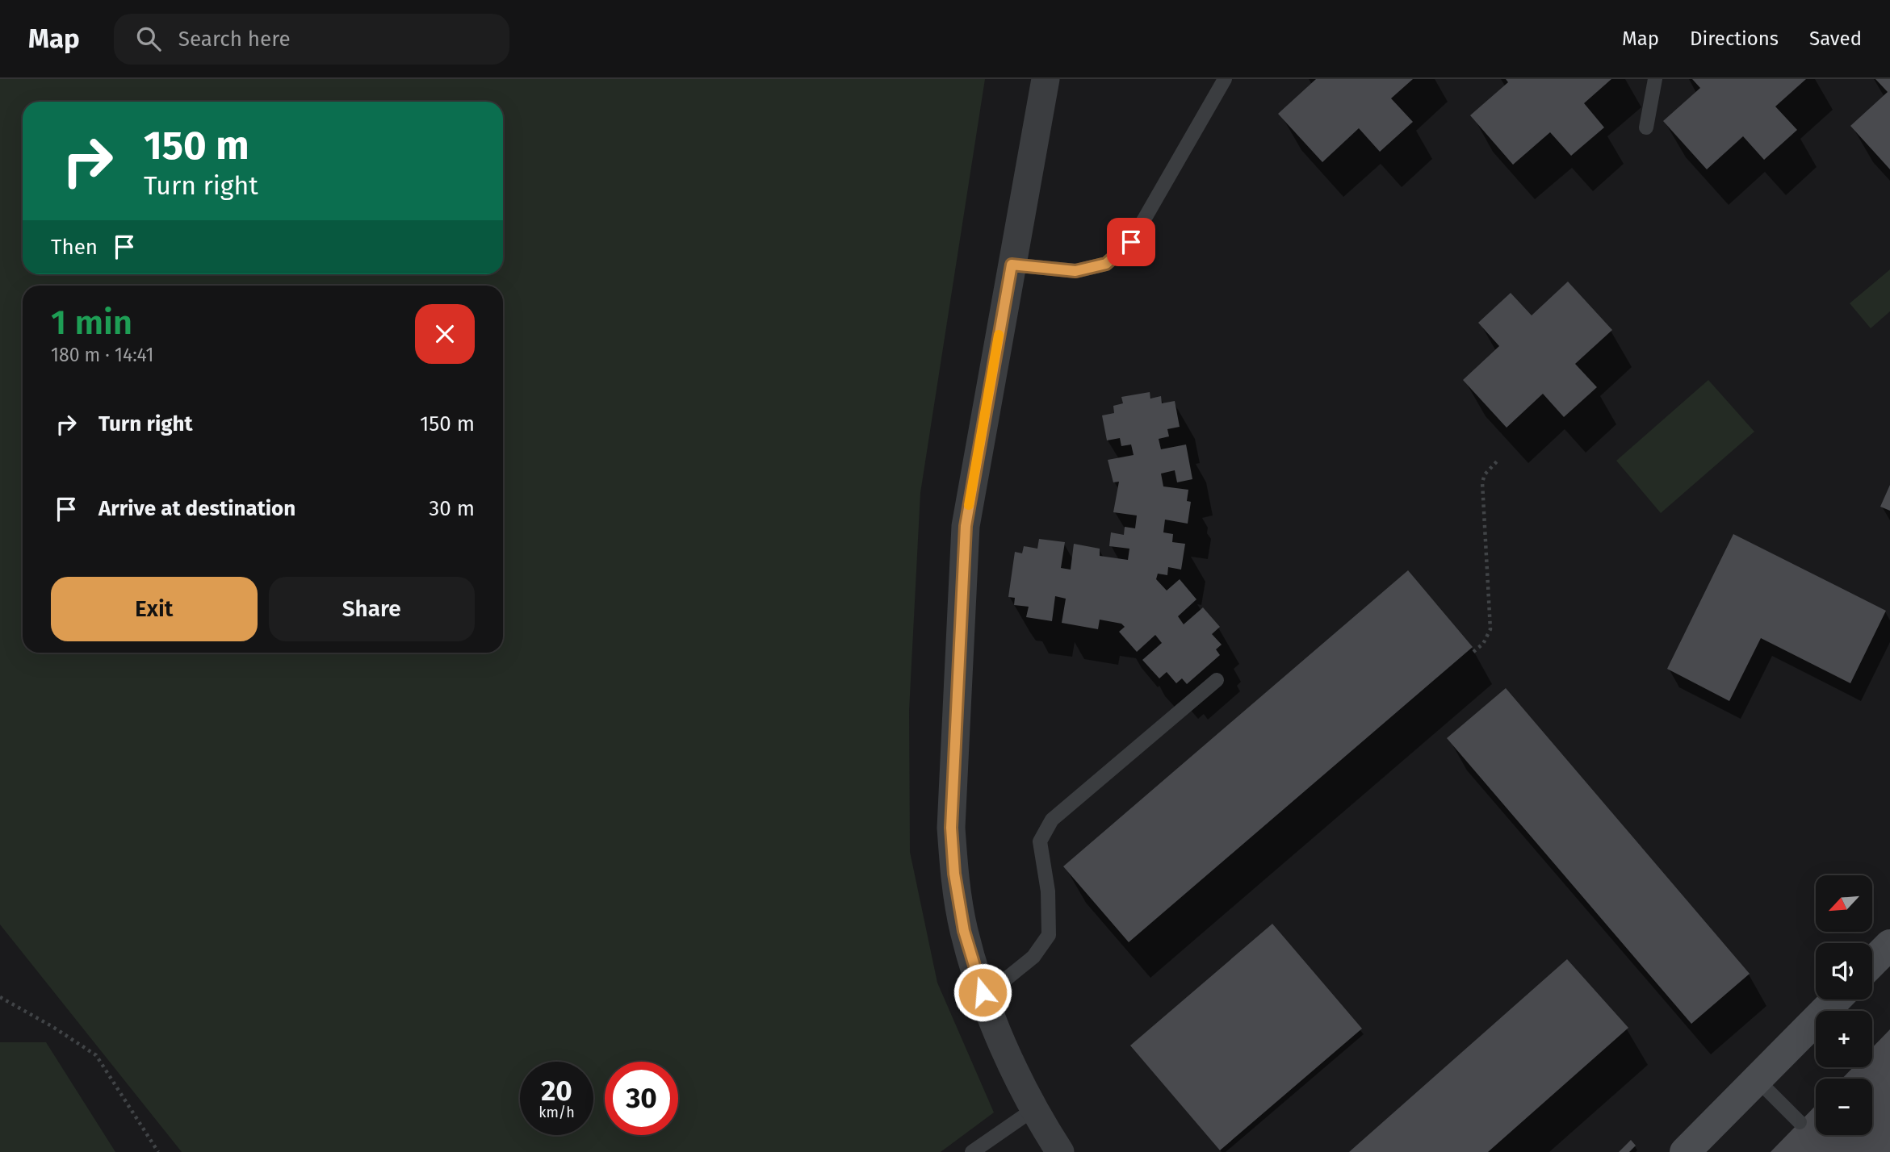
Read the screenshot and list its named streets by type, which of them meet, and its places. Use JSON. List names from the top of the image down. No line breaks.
{"north":"bottom left","page":{"header":"Map","search":"Search here","nav":["Map","Directions","Saved"],"turn":["150 m","Turn right"],"then":"Then","heading":["1 min","180 m · 14:41"],"list":[{"name":"Turn right","value":"150 m"},{"name":"Arrive at destination","value":"30 m"}],"buttons":["Exit","Share"],"map_buttons":["+","−"],"speed":"20 km/h","limit":"30"}}
